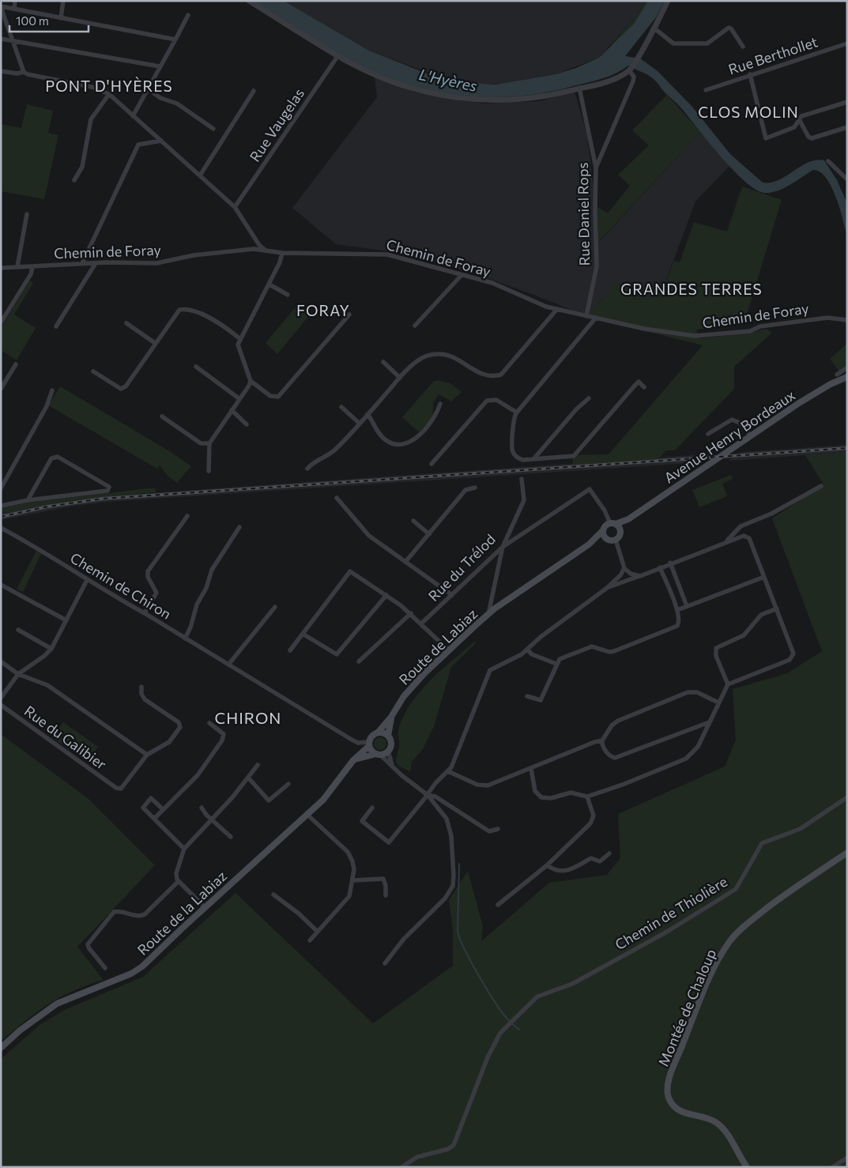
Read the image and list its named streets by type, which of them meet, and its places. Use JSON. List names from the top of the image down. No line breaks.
{"streets":{"main road":["Avenue Henry Bordeaux","Route de Labiaz","Route de la Labiaz","Montée de Chaloup"],"street":["Rue Berthollet","Rue Vaugelas","Rue Daniel Rops","Chemin de Foray","Rue du Trélod","Chemin de Chiron","Rue du Galibier","Chemin de Thiolière"]},"crossings":[["Rue Daniel Rops","Chemin de Foray"],["Route de Labiaz","Route de la Labiaz"]],"districts":["PONT D'HYÈRES","CLOS MOLIN","GRANDES TERRES","FORAY","CHIRON"],"water":["L'Hyères"],"scale_bar":"100 m"}
